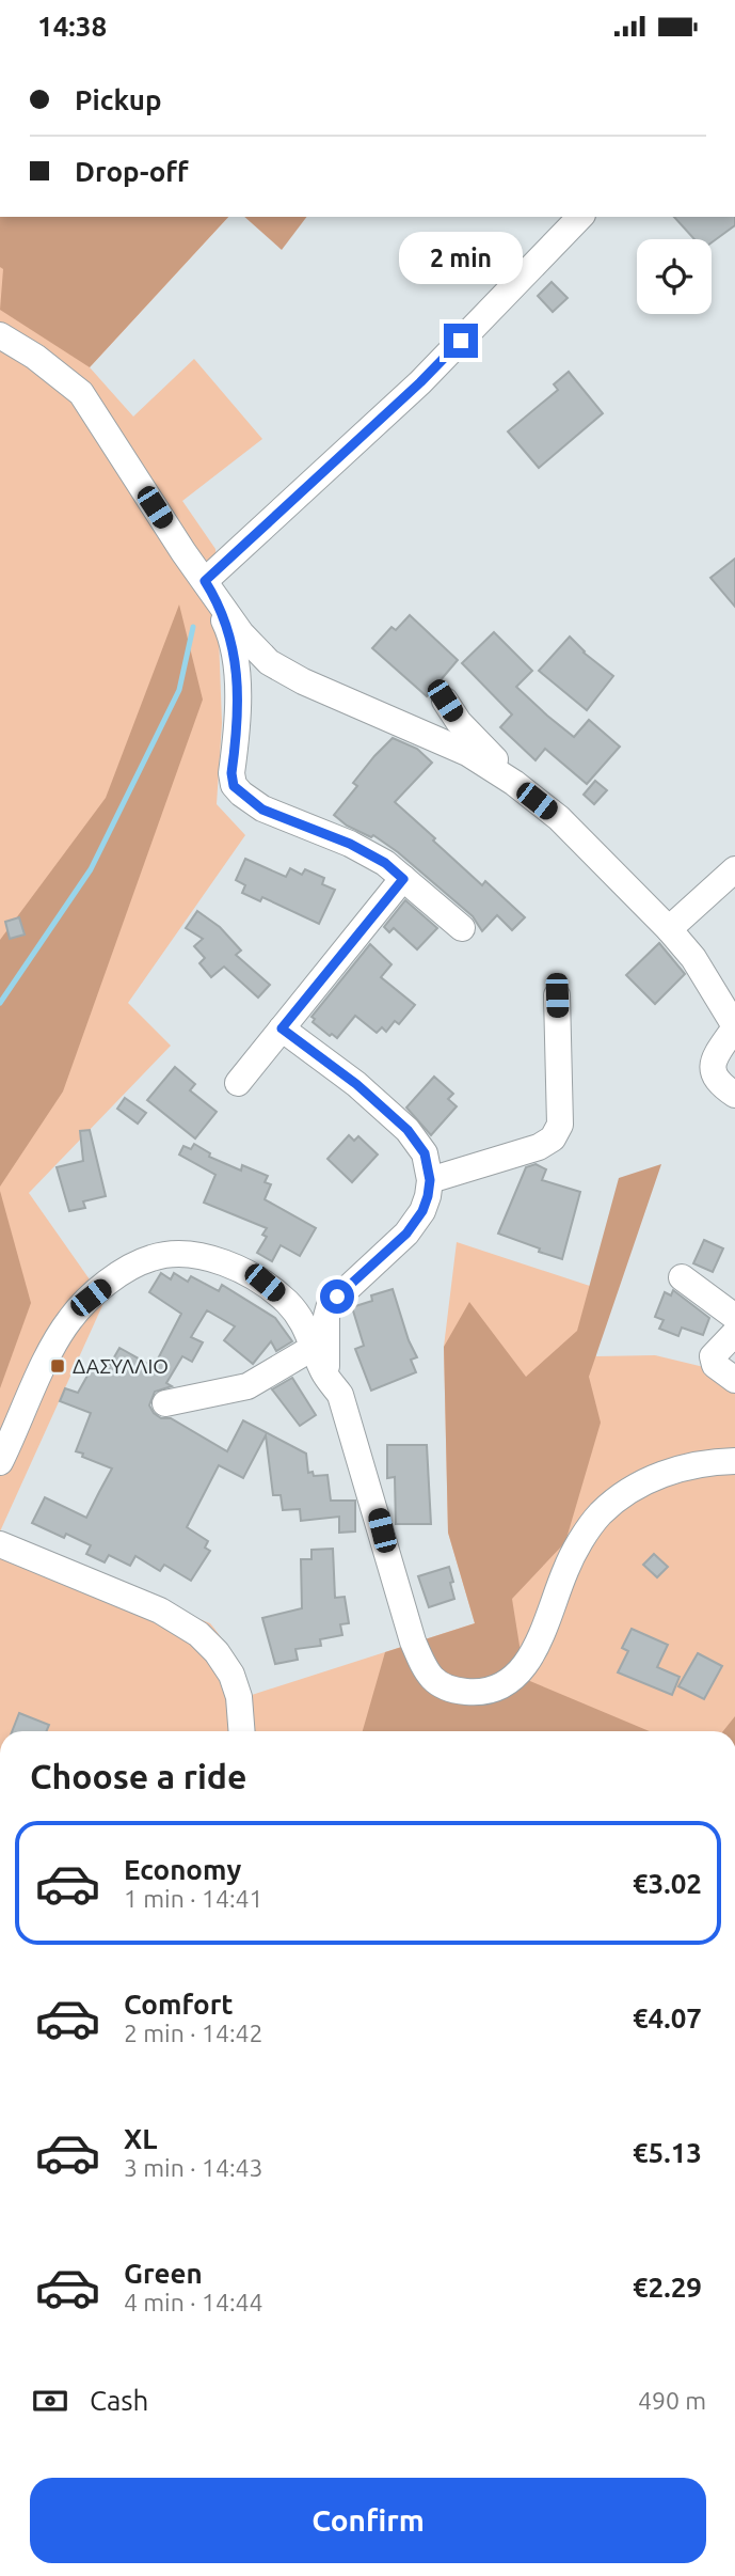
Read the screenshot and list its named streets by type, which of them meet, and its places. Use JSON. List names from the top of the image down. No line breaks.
{"places":{"transit":["ΔΑΣΥΛΛΙΟ"]},"page":{"status":"14:38","banner":["Pickup","Drop-off"],"bubble":"2 min","heading":"Choose a ride","list":[{"name":"Economy","note":"1 min · 14:41","value":"€3.02"},{"name":"Comfort","note":"2 min · 14:42","value":"€4.07"},{"name":"XL","note":"3 min · 14:43","value":"€5.13"},{"name":"Green","note":"4 min · 14:44","value":"€2.29"}],"pay":["Cash","490 m"],"buttons":"Confirm"}}
